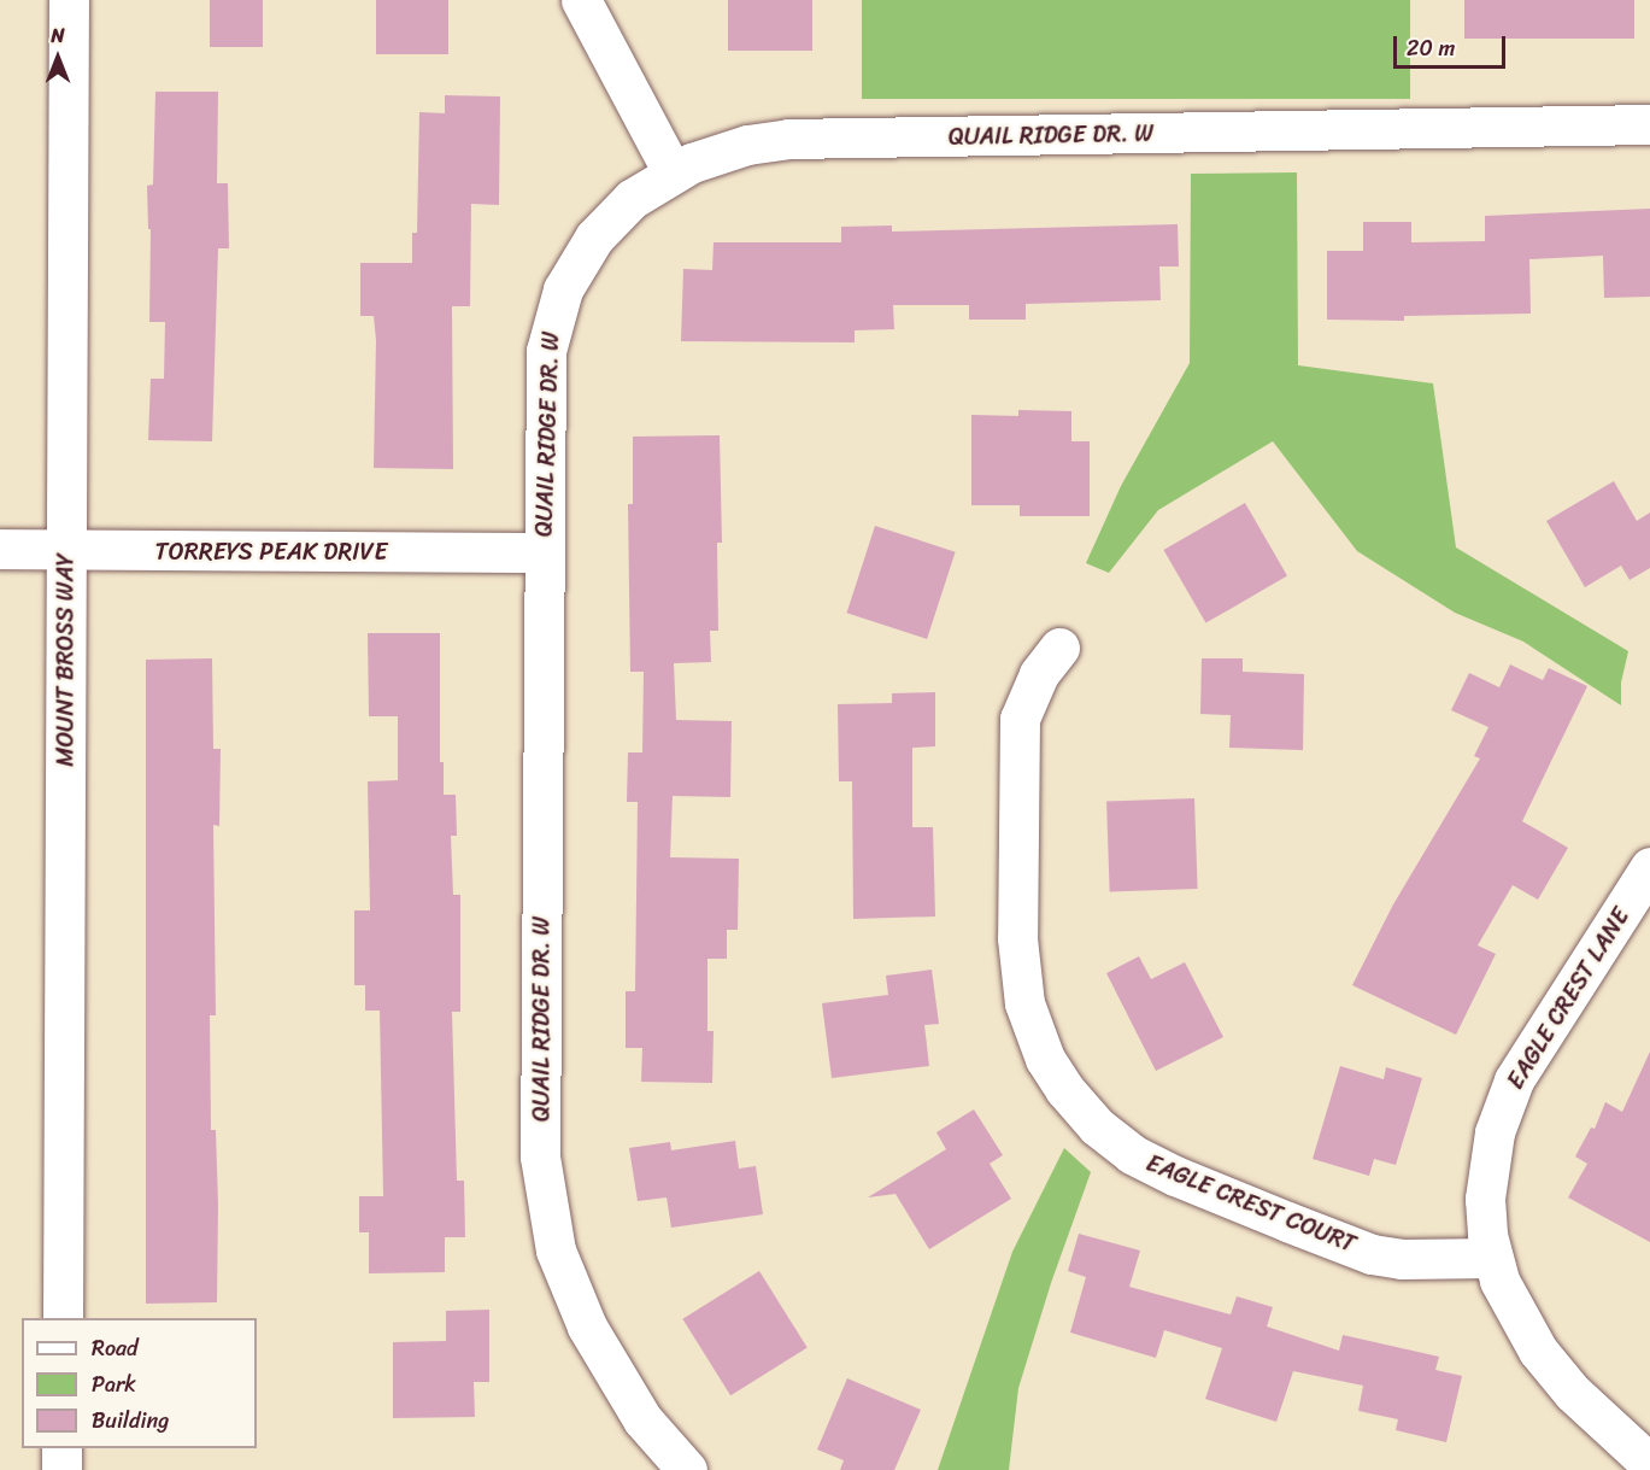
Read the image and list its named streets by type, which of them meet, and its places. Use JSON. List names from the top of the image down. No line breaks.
{"streets":{"street":["QUAIL RIDGE DR. W","TORREYS PEAK DRIVE","MOUNT BROSS WAY","EAGLE CREST LANE","EAGLE CREST COURT"]},"crossings":[["QUAIL RIDGE DR. W","TORREYS PEAK DRIVE"],["TORREYS PEAK DRIVE","MOUNT BROSS WAY"],["EAGLE CREST LANE","EAGLE CREST COURT"]],"legend":["Road","Park","Building"],"scale_bar":"20 m","north":"top"}
